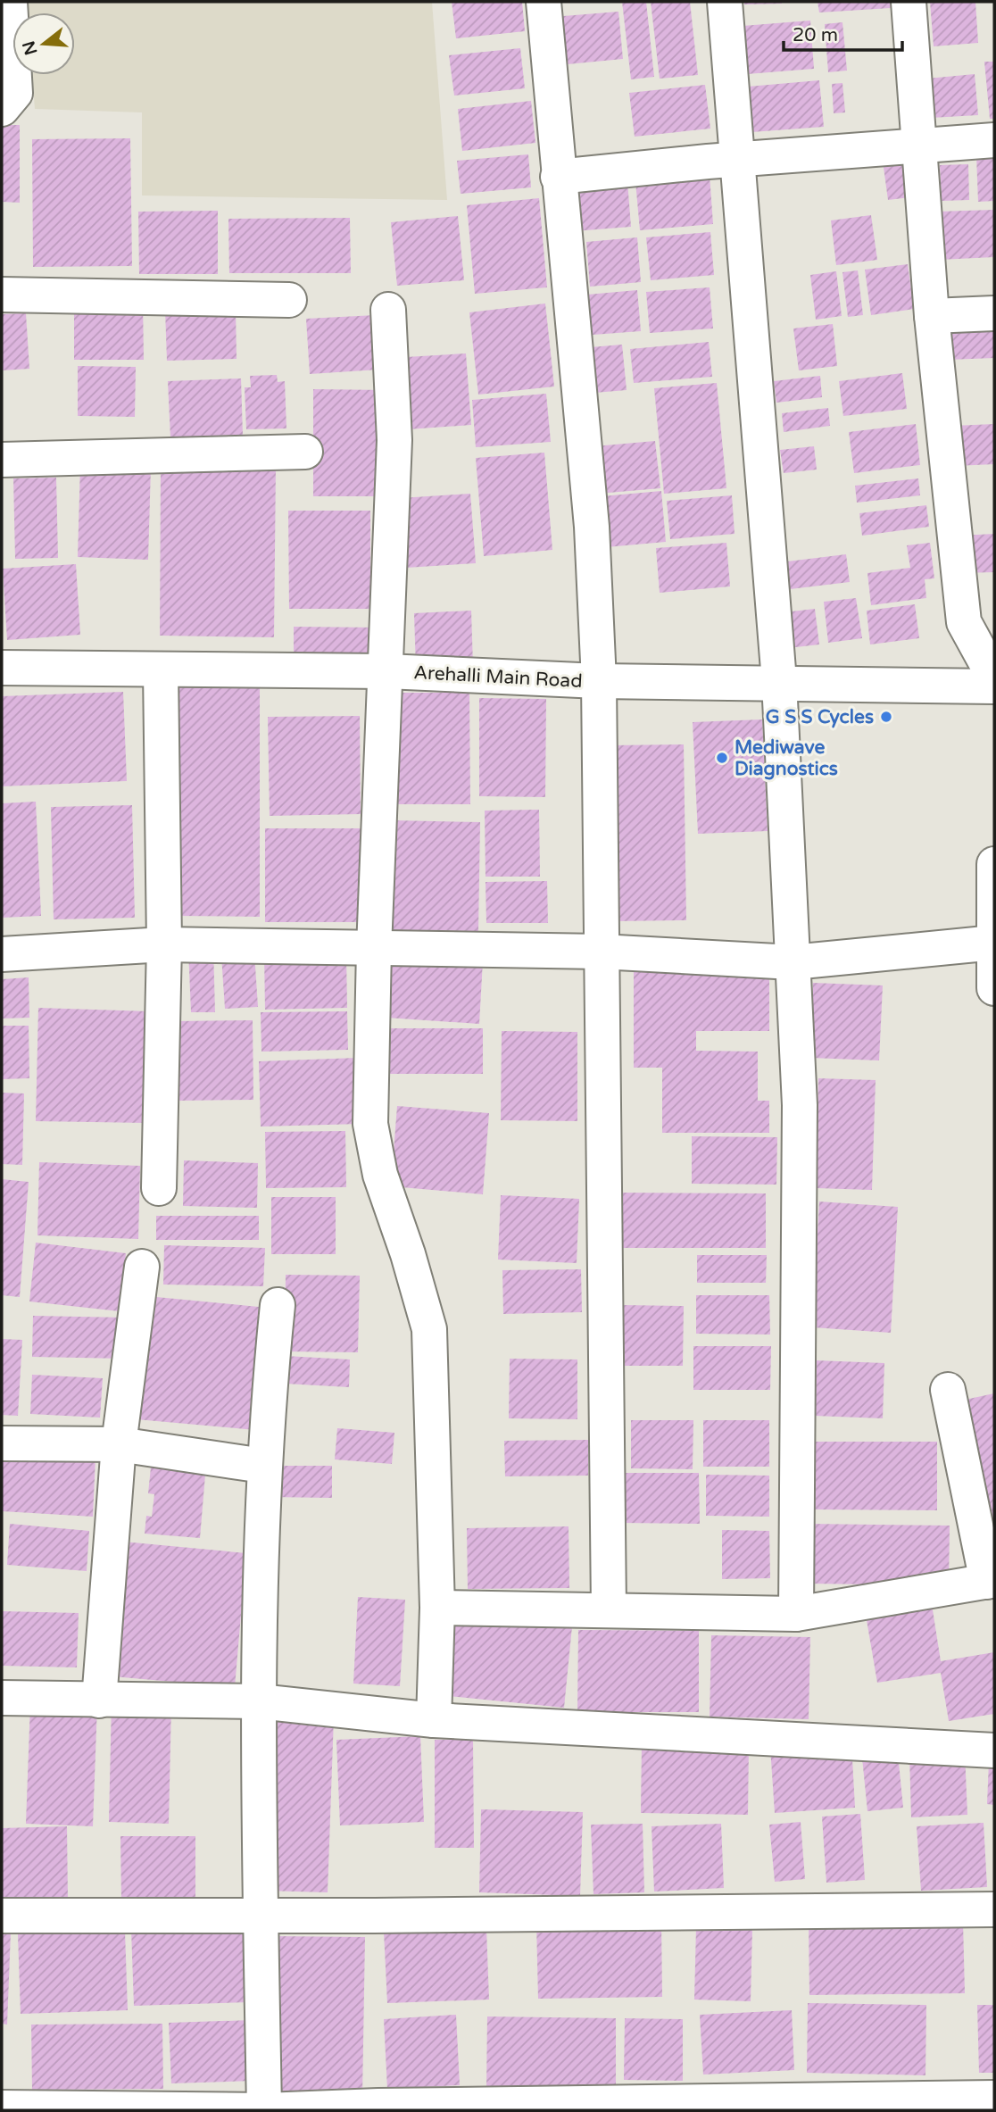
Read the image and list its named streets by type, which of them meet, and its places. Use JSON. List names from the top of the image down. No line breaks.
{"streets":{"street":["Arehalli Main Road"]},"places":["G S S Cycles","Mediwave Diagnostics"],"scale_bar":"20 m","north":"left"}
